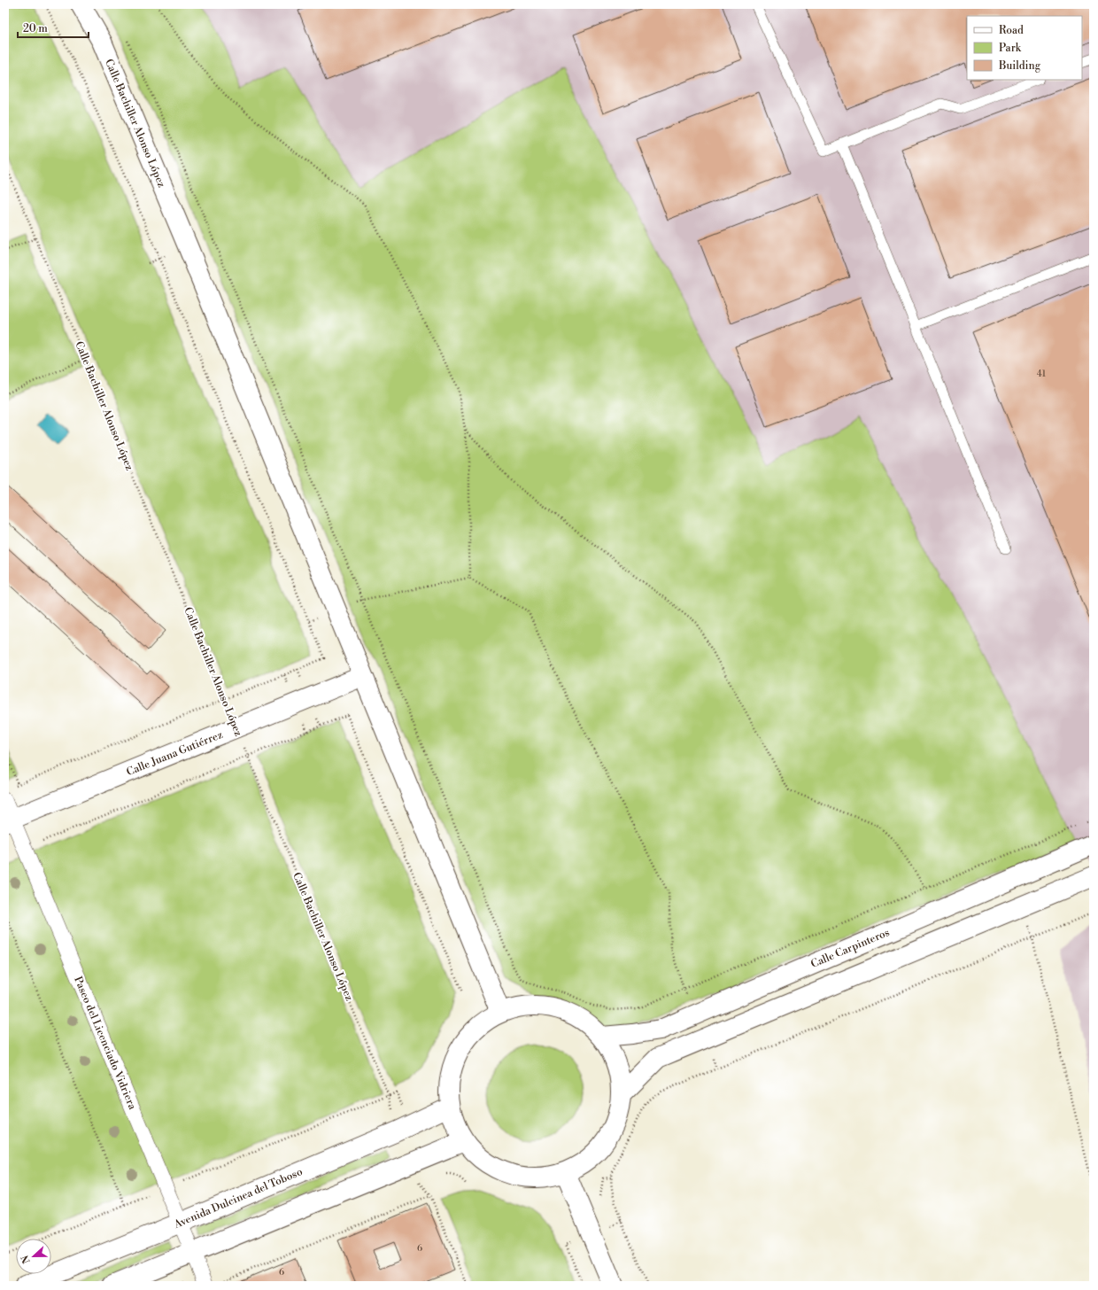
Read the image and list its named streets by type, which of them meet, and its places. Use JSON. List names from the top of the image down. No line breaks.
{"streets":{"street":["Calle Bachiller Alonso López","Calle Juana Gutiérrez","Calle Carpinteros","Paseo del Licenciado Vidriera","Avenida Dulcinea del Toboso"]},"crossings":[["Calle Bachiller Alonso López","Calle Juana Gutiérrez"],["Calle Bachiller Alonso López","Avenida Dulcinea del Toboso"],["Calle Juana Gutiérrez","Paseo del Licenciado Vidriera"],["Paseo del Licenciado Vidriera","Avenida Dulcinea del Toboso"]],"house_numbers":["41","6","6"],"legend":["Road","Park","Building"],"scale_bar":"20 m","north":"left"}
